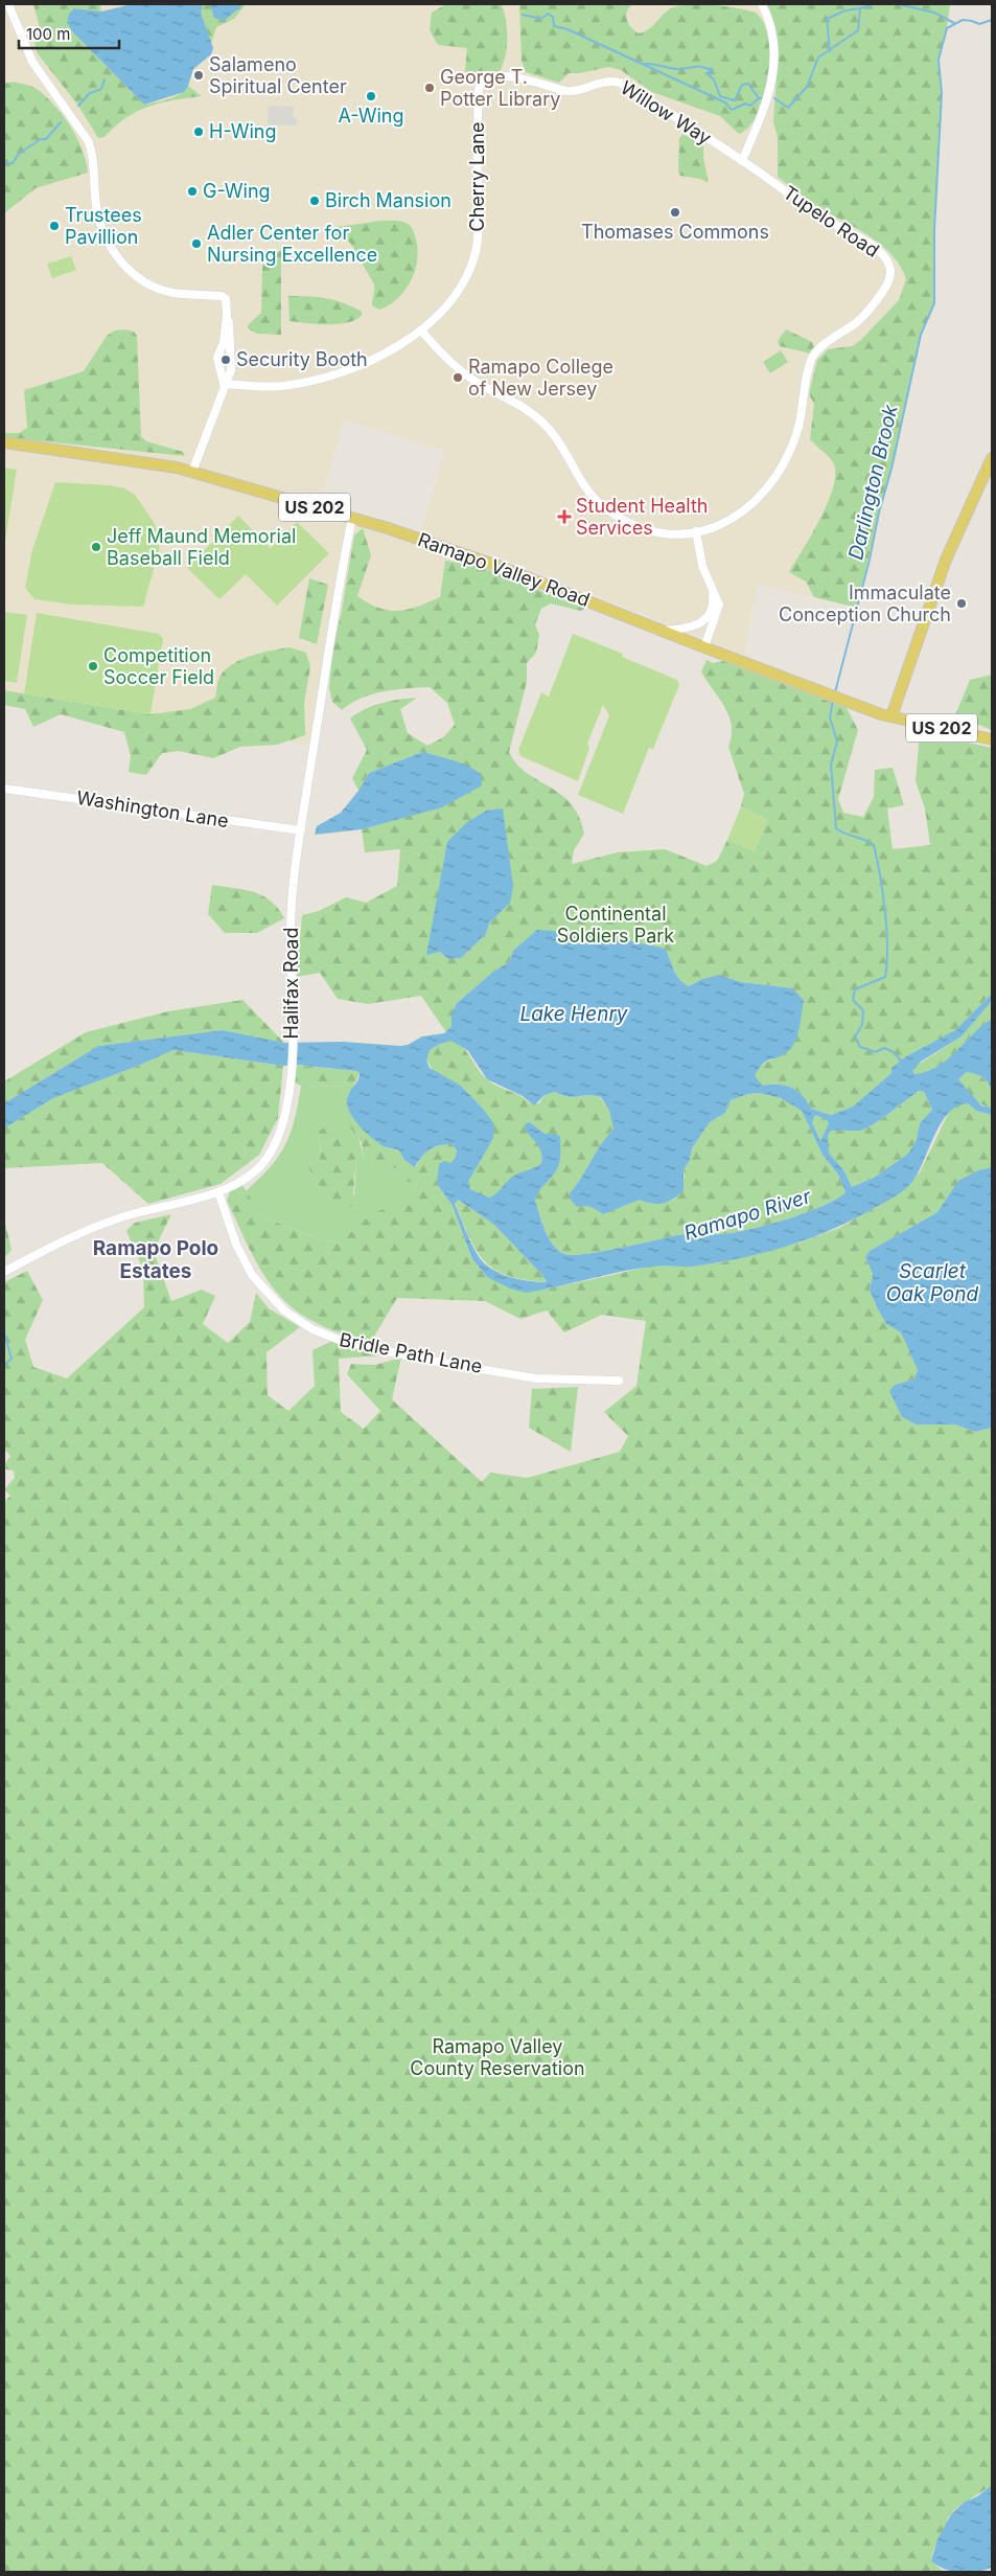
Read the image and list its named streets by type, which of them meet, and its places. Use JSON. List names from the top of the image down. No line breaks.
{"streets":{"main road":["US 202","Ramapo Valley Road"],"street":["Willow Way","Cherry Lane","Tupelo Road","Washington Lane","Halifax Road","Bridle Path Lane"]},"crossings":[["Willow Way","Cherry Lane"],["Willow Way","Tupelo Road"],["Cherry Lane","Tupelo Road"],["Ramapo Valley Road","Halifax Road"],["Washington Lane","Halifax Road"],["Halifax Road","Bridle Path Lane"]],"districts":["Ramapo Polo Estates"],"water":["Darlington Brook","Lake Henry","Ramapo River","Scarlet Oak Pond"],"parks":["Continental Soldiers Park","Ramapo Valley County Reservation"],"places":{"other":["Salameno Spiritual Center","George T. Potter Library","A-Wing","H-Wing","G-Wing","Birch Mansion","Thomases Commons","Trustees Pavillion","Adler Center for Nursing Excellence","Security Booth","Ramapo College of New Jersey","Jeff Maund Memorial Baseball Field","Immaculate Conception Church","Competition Soccer Field"],"health":["Student Health Services"]},"scale_bar":"100 m"}
